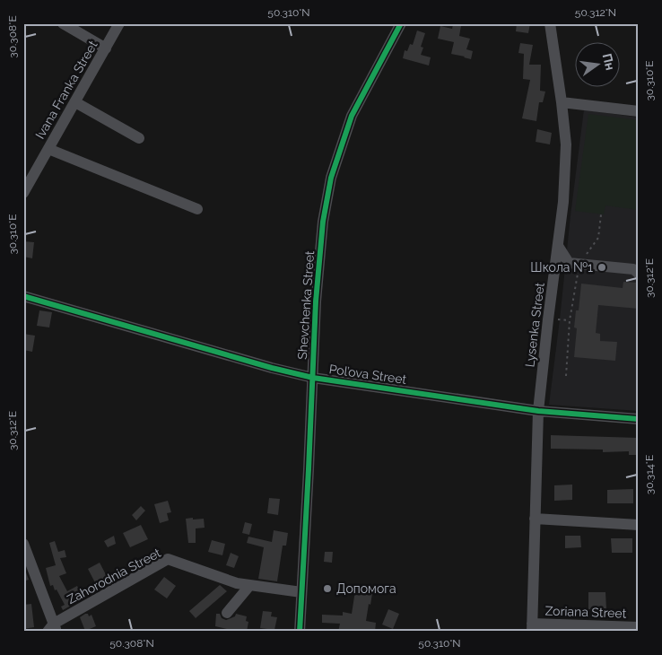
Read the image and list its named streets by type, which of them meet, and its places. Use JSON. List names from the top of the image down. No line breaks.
{"streets":{"street":["Ivana Franka Street","Shevchenka Street","Lysenka Street","Pol’ova Street","Zahorodnia Street","Zoriana Street"]},"crossings":[["Shevchenka Street","Pol’ova Street"],["Shevchenka Street","Zahorodnia Street"],["Lysenka Street","Pol’ova Street"],["Lysenka Street","Zoriana Street"]],"places":["Школа №1","Допомога"],"north":"right","coordinates":["50.310°N","50.312°N","30.308°E","30.310°E","30.312°E","30.314°E","50.308°N"]}
